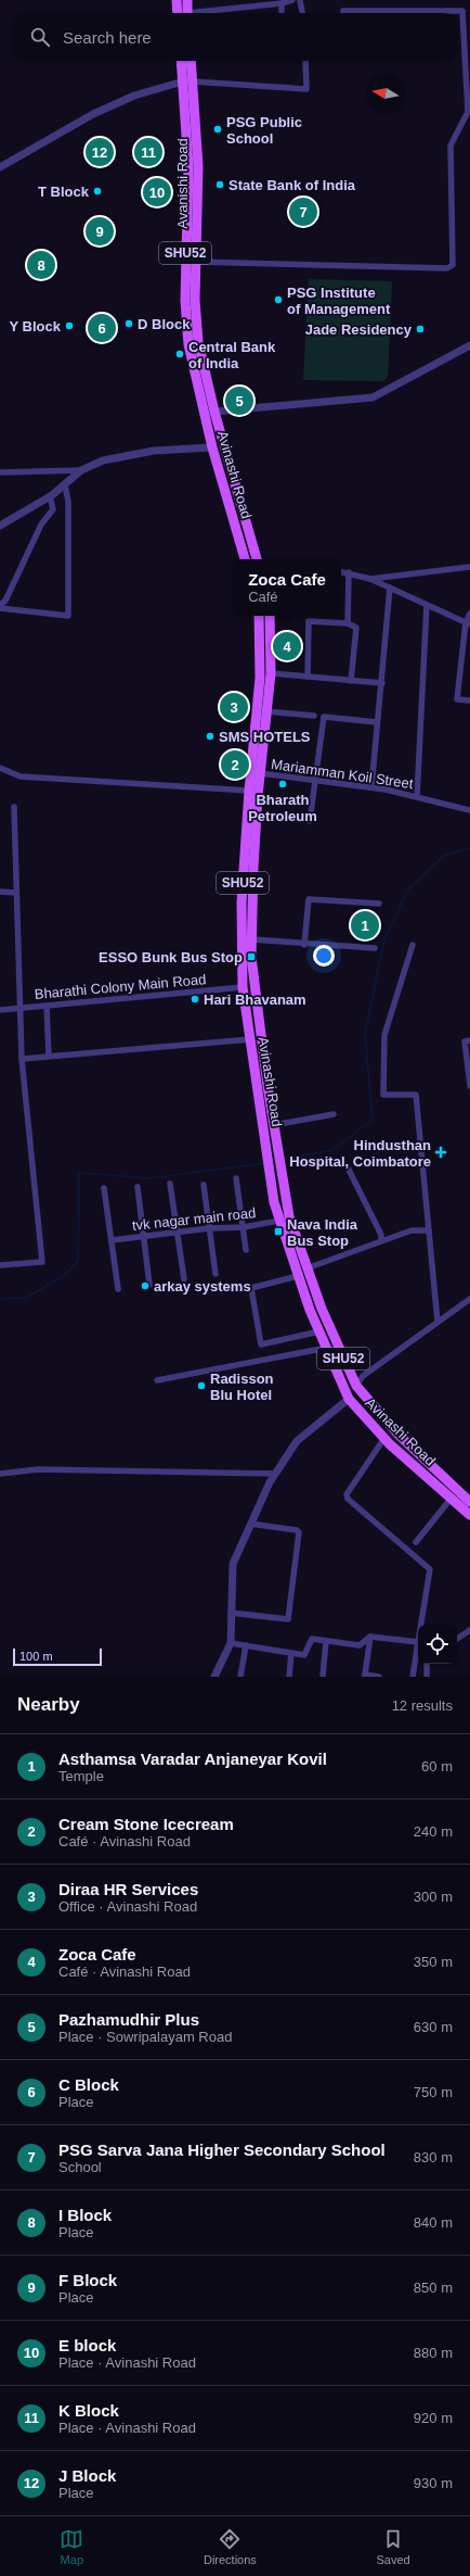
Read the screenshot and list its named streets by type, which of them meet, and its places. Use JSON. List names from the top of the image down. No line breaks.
{"streets":{"main road":["Avanishi Road","SHU52","Avinashi Road"],"street":["Mariamman Koil Street","Bharathi Colony Main Road","tvk nagar main road"]},"crossings":[["Avanishi Road","Avinashi Road"],["Avinashi Road","Mariamman Koil Street"],["Avinashi Road","Bharathi Colony Main Road"],["Avinashi Road","tvk nagar main road"]],"places":{"other":["PSG Public School","State Bank of India","T Block","PSG Institute of Management","D Block","Y Block","Jade Residency","Central Bank of India","SMS HOTELS","Bharath Petroleum","Hari Bhavanam","arkay systems","Radisson Blu Hotel"],"transit":["ESSO Bunk Bus Stop","Nava India Bus Stop"],"health":["Hindusthan Hospital, Coimbatore"]},"scale_bar":"100 m","north":"left","page":{"search":"Search here","pins":["11","12","10","7","9","8","6","5","4","3","2","1"],"popup":["Zoca Cafe","Café"],"scale":"100 m","heading":["Nearby","12 results"],"list":[{"mark":"1","name":"Asthamsa Varadar Anjaneyar Kovil","note":"Temple","value":"60 m"},{"mark":"2","name":"Cream Stone Icecream","note":"Café · Avinashi Road","value":"240 m"},{"mark":"3","name":"Diraa HR Services","note":"Office · Avinashi Road","value":"300 m"},{"mark":"4","name":"Zoca Cafe","note":"Café · Avinashi Road","value":"350 m"},{"mark":"5","name":"Pazhamudhir Plus","note":"Place · Sowripalayam Road","value":"630 m"},{"mark":"6","name":"C Block","note":"Place","value":"750 m"},{"mark":"7","name":"PSG Sarva Jana Higher Secondary School","note":"School","value":"830 m"},{"mark":"8","name":"I Block","note":"Place","value":"840 m"},{"mark":"9","name":"F Block","note":"Place","value":"850 m"},{"mark":"10","name":"E block","note":"Place · Avinashi Road","value":"880 m"},{"mark":"11","name":"K Block","note":"Place · Avinashi Road","value":"920 m"},{"mark":"12","name":"J Block","note":"Place","value":"930 m"}],"nav":["Map","Directions","Saved"]}}
